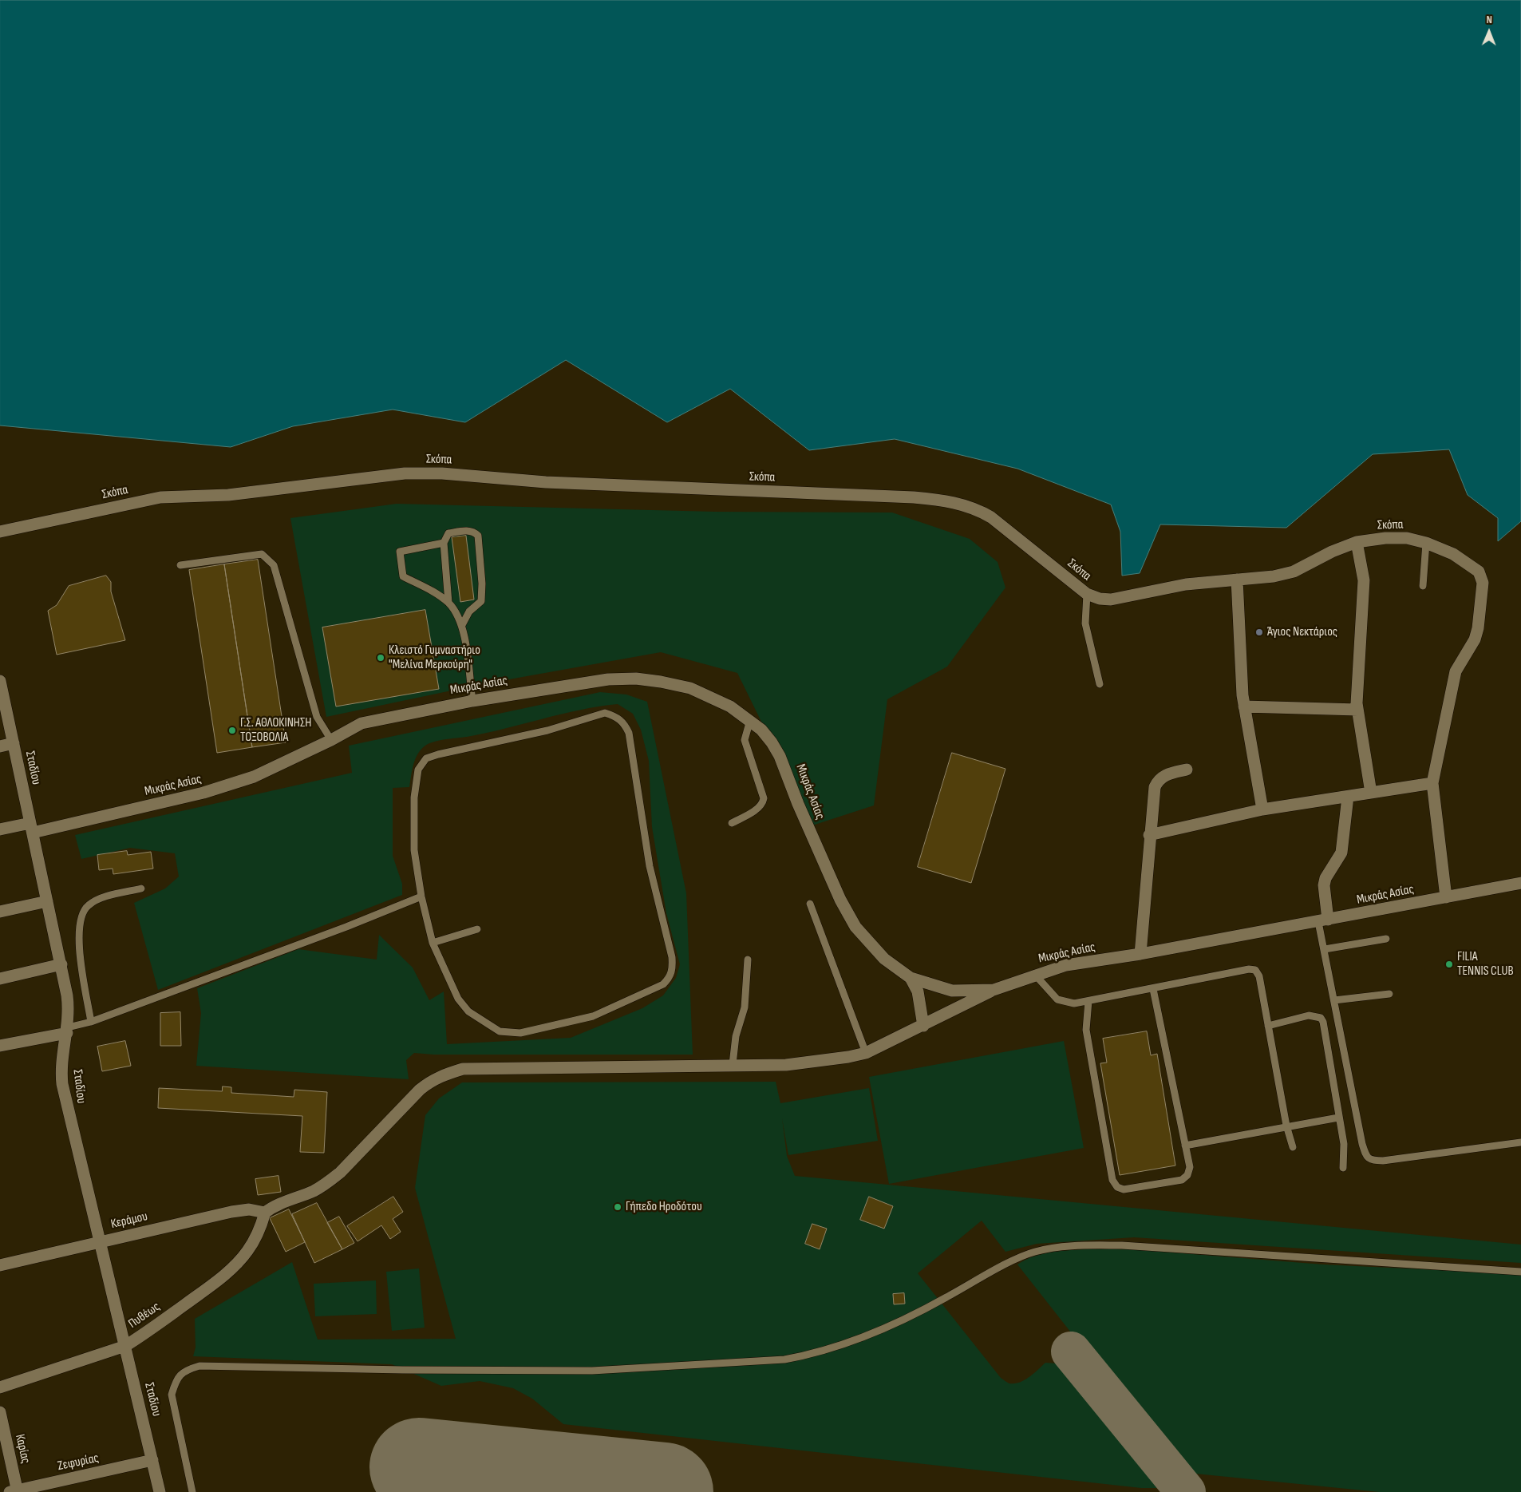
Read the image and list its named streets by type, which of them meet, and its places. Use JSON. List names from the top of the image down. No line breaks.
{"streets":{"street":["Σκόπα","Μικράς Ασίας","Σταδίου","Κεράμου","Πυθέως","Καρίας","Ζεφυρίας"]},"crossings":[["Μικράς Ασίας","Σταδίου"],["Σταδίου","Κεράμου"],["Σταδίου","Πυθέως"],["Σταδίου","Ζεφυρίας"],["Κεράμου","Πυθέως"],["Καρίας","Ζεφυρίας"]],"places":["Άγιος Νεκτάριος","Κλειστό Γυμναστήριο \"Μελίνα Μερκούρη\"","Γ.Σ. ΑΘΛΟΚΙΝΗΣΗ ΤΟΞΟΒΟΛΙΑ","FILIA TENNIS CLUB","Γήπεδο Ηροδότου"],"north":"top"}
